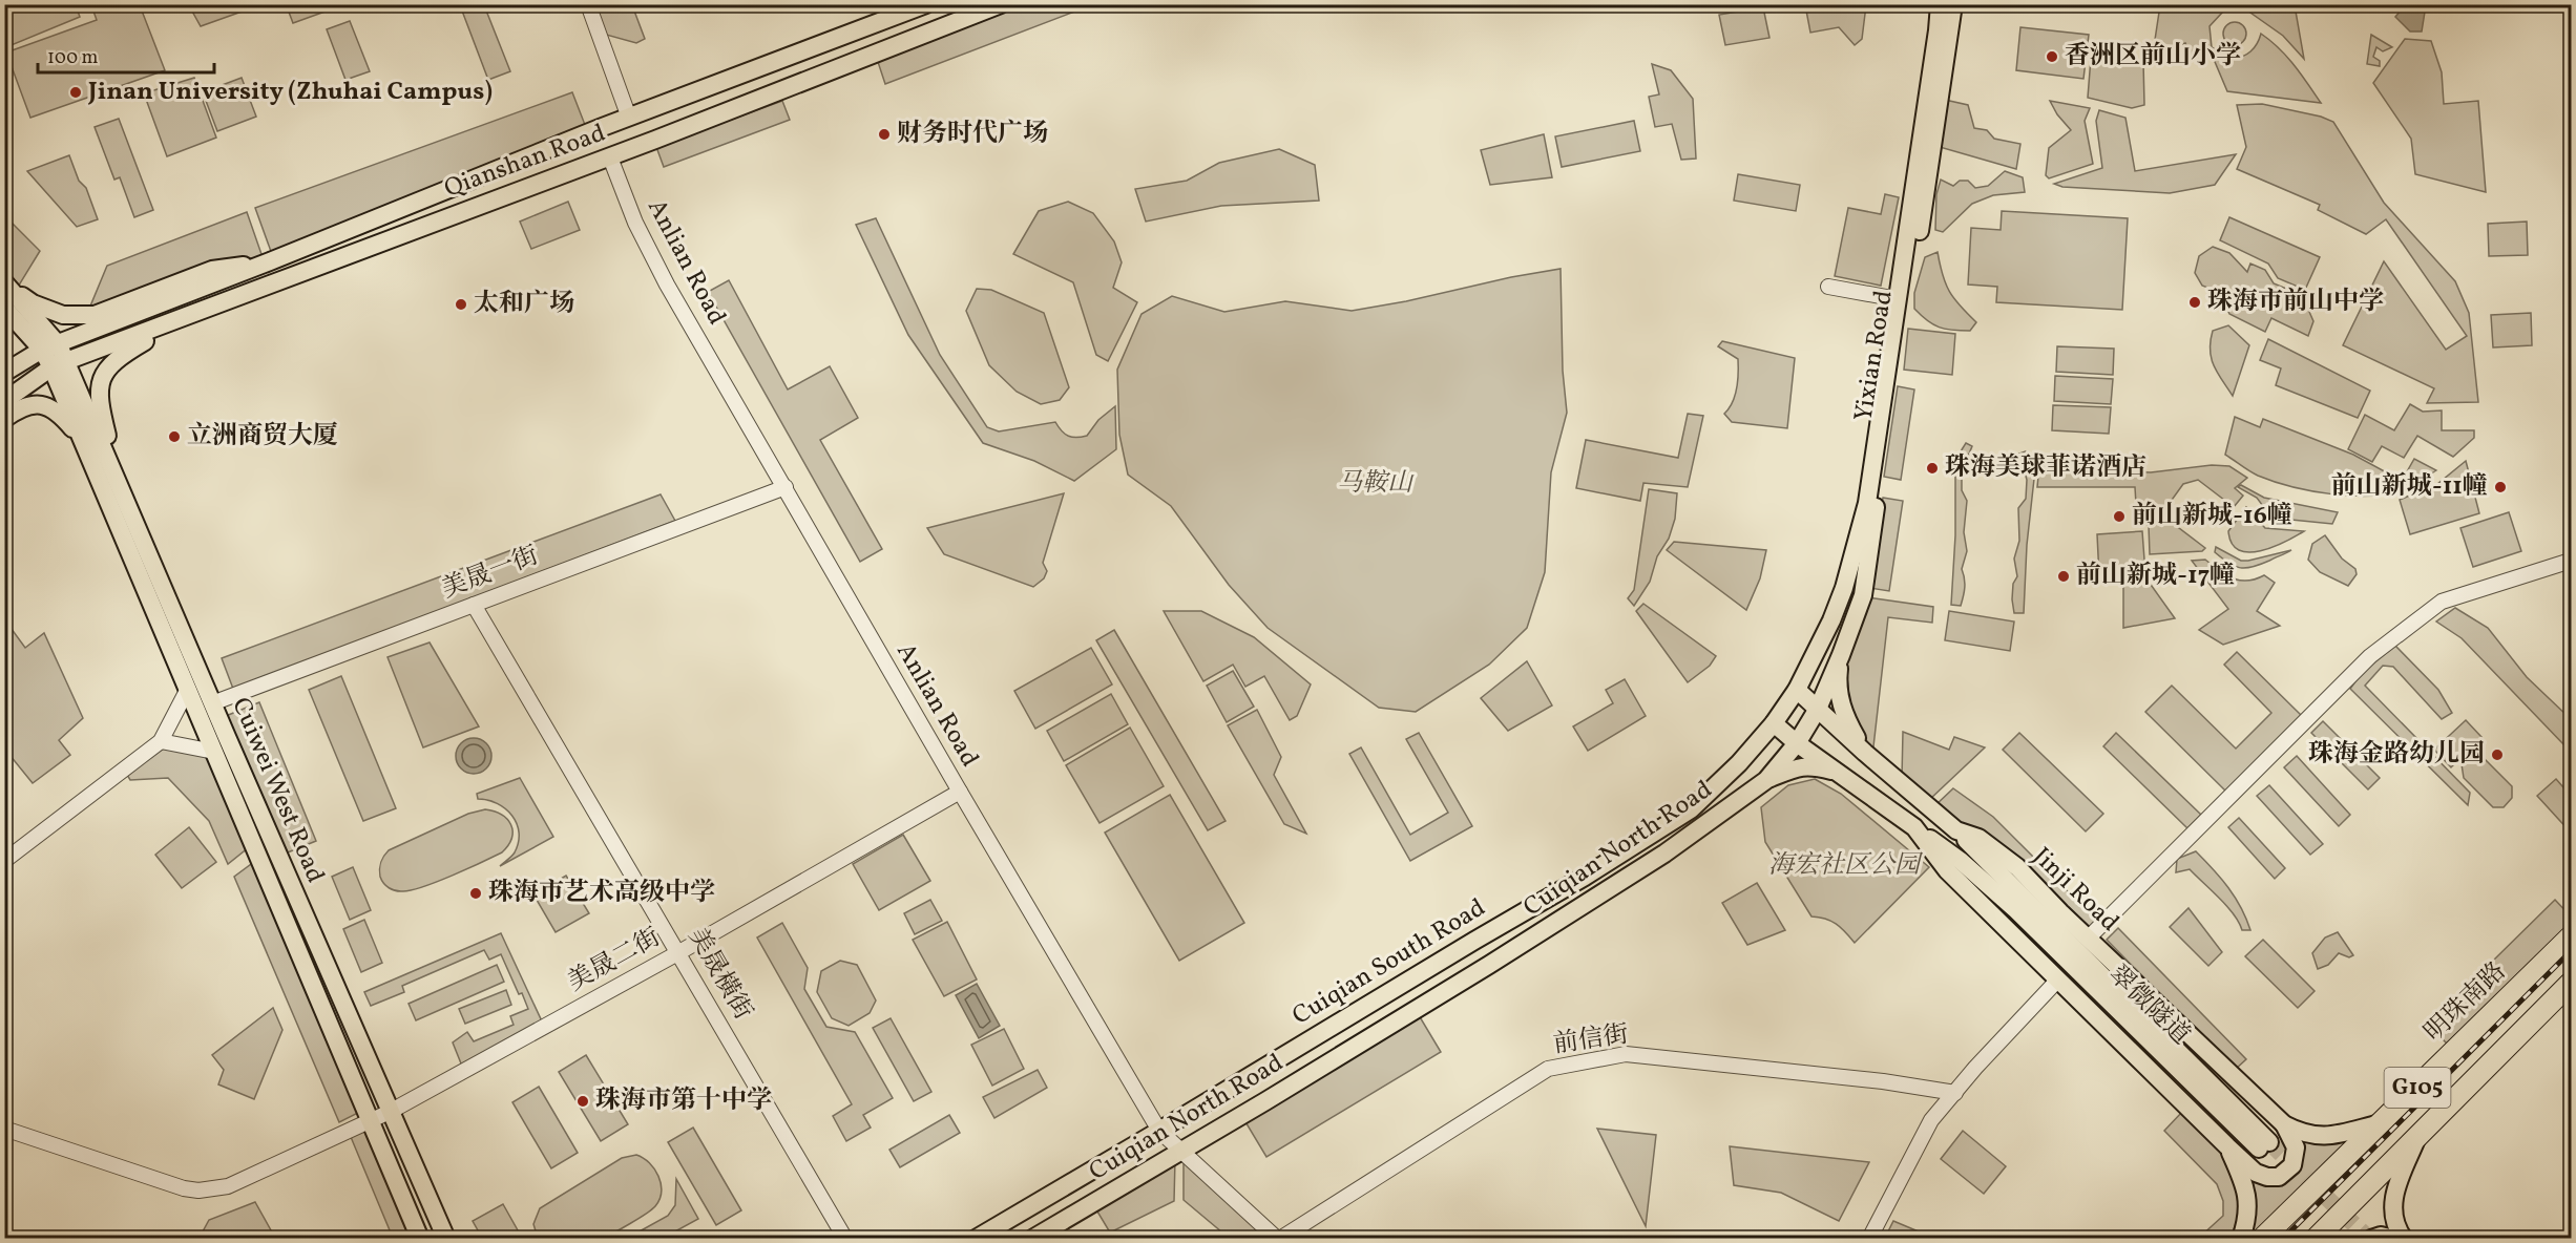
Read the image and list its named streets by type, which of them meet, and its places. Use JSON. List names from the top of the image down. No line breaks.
{"streets":{"highway":["明珠南路","G105"],"main road":["Qianshan Road","Yixian Road","Cuiwei West Road","Cuiqian North Road","Jinji Road","Cuiqian South Road","翠微隧道"],"street":["Anlian Road","美晟一街","美晟二街","美晟橫街","前信街"]},"crossings":[["Qianshan Road","Anlian Road"],["Qianshan Road","Cuiwei West Road"],["Anlian Road","美晟一街"],["Anlian Road","Cuiqian North Road"],["Anlian Road","美晟二街"],["Anlian Road","Cuiqian South Road"],["Anlian Road","前信街"],["Yixian Road","Cuiqian North Road"],["Yixian Road","Jinji Road"],["Yixian Road","Cuiqian South Road"],["美晟一街","Cuiwei West Road"],["美晟一街","美晟橫街"],["Cuiwei West Road","美晟二街"],["Cuiqian North Road","Jinji Road"],["Jinji Road","Cuiqian South Road"],["Jinji Road","翠微隧道"],["美晟二街","美晟橫街"]],"parks":["马鞍山","海宏社区公园"],"places":["香洲区前山小学","Jinan University (Zhuhai Campus)","财务时代广场","珠海市前山中学","太和广场","立洲商贸大厦","珠海美球菲诺酒店","前山新城-11幢","前山新城-16幢","前山新城-17幢","珠海金路幼儿园","珠海市艺术高级中学","珠海市第十中学"],"scale_bar":"100 m"}
